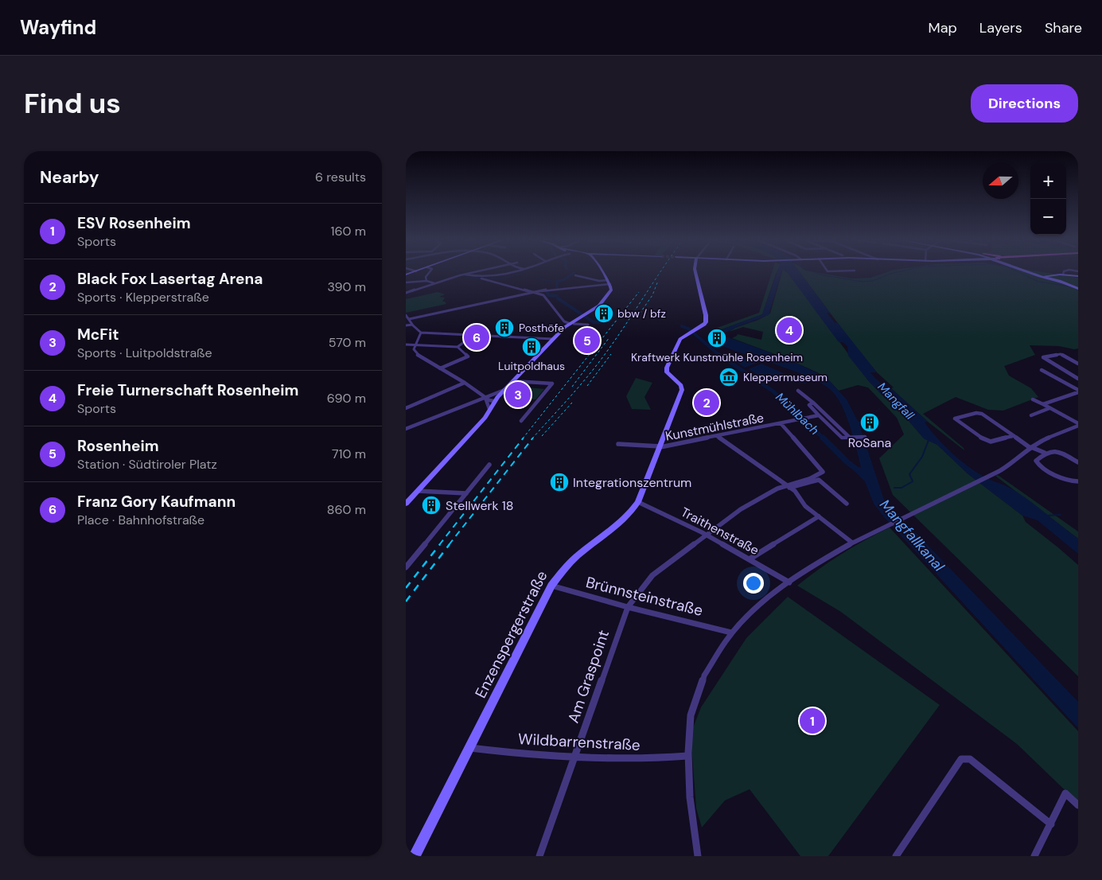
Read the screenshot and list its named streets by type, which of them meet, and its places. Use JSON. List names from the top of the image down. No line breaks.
{"streets":{"main road":["Enzenspergerstraße"],"street":["Kunstmühlstraße","Traithenstraße","Brünnsteinstraße","Am Graspoint","Wildbarrenstraße"]},"crossings":[["Kunstmühlstraße","Enzenspergerstraße"],["Traithenstraße","Enzenspergerstraße"],["Traithenstraße","Am Graspoint"],["Brünnsteinstraße","Enzenspergerstraße"],["Brünnsteinstraße","Am Graspoint"],["Enzenspergerstraße","Wildbarrenstraße"],["Am Graspoint","Wildbarrenstraße"]],"water":["Mangfall","Mühlbach","Mangfallkanal"],"places":{"building":["bbw / bfz","Posthöfe","Kraftwerk Kunstmühle Rosenheim","Luitpoldhaus","RoSana","Integrationszentrum","Stellwerk 18"],"museum":["Kleppermuseum"]},"north":"left","page":{"header":"Wayfind","nav":["Map","Layers","Share"],"buttons":"Directions","title":"Find us","heading":["Nearby","6 results"],"map_buttons":["+","−"],"list":[{"mark":"1","name":"ESV Rosenheim","note":"Sports","value":"160 m"},{"mark":"2","name":"Black Fox Lasertag Arena","note":"Sports · Klepperstraße","value":"390 m"},{"mark":"3","name":"McFit","note":"Sports · Luitpoldstraße","value":"570 m"},{"mark":"4","name":"Freie Turnerschaft Rosenheim","note":"Sports","value":"690 m"},{"mark":"5","name":"Rosenheim","note":"Station · Südtiroler Platz","value":"710 m"},{"mark":"6","name":"Franz Gory Kaufmann","note":"Place · Bahnhofstraße","value":"860 m"}],"pins":["4","6","5","3","2","1"]}}
